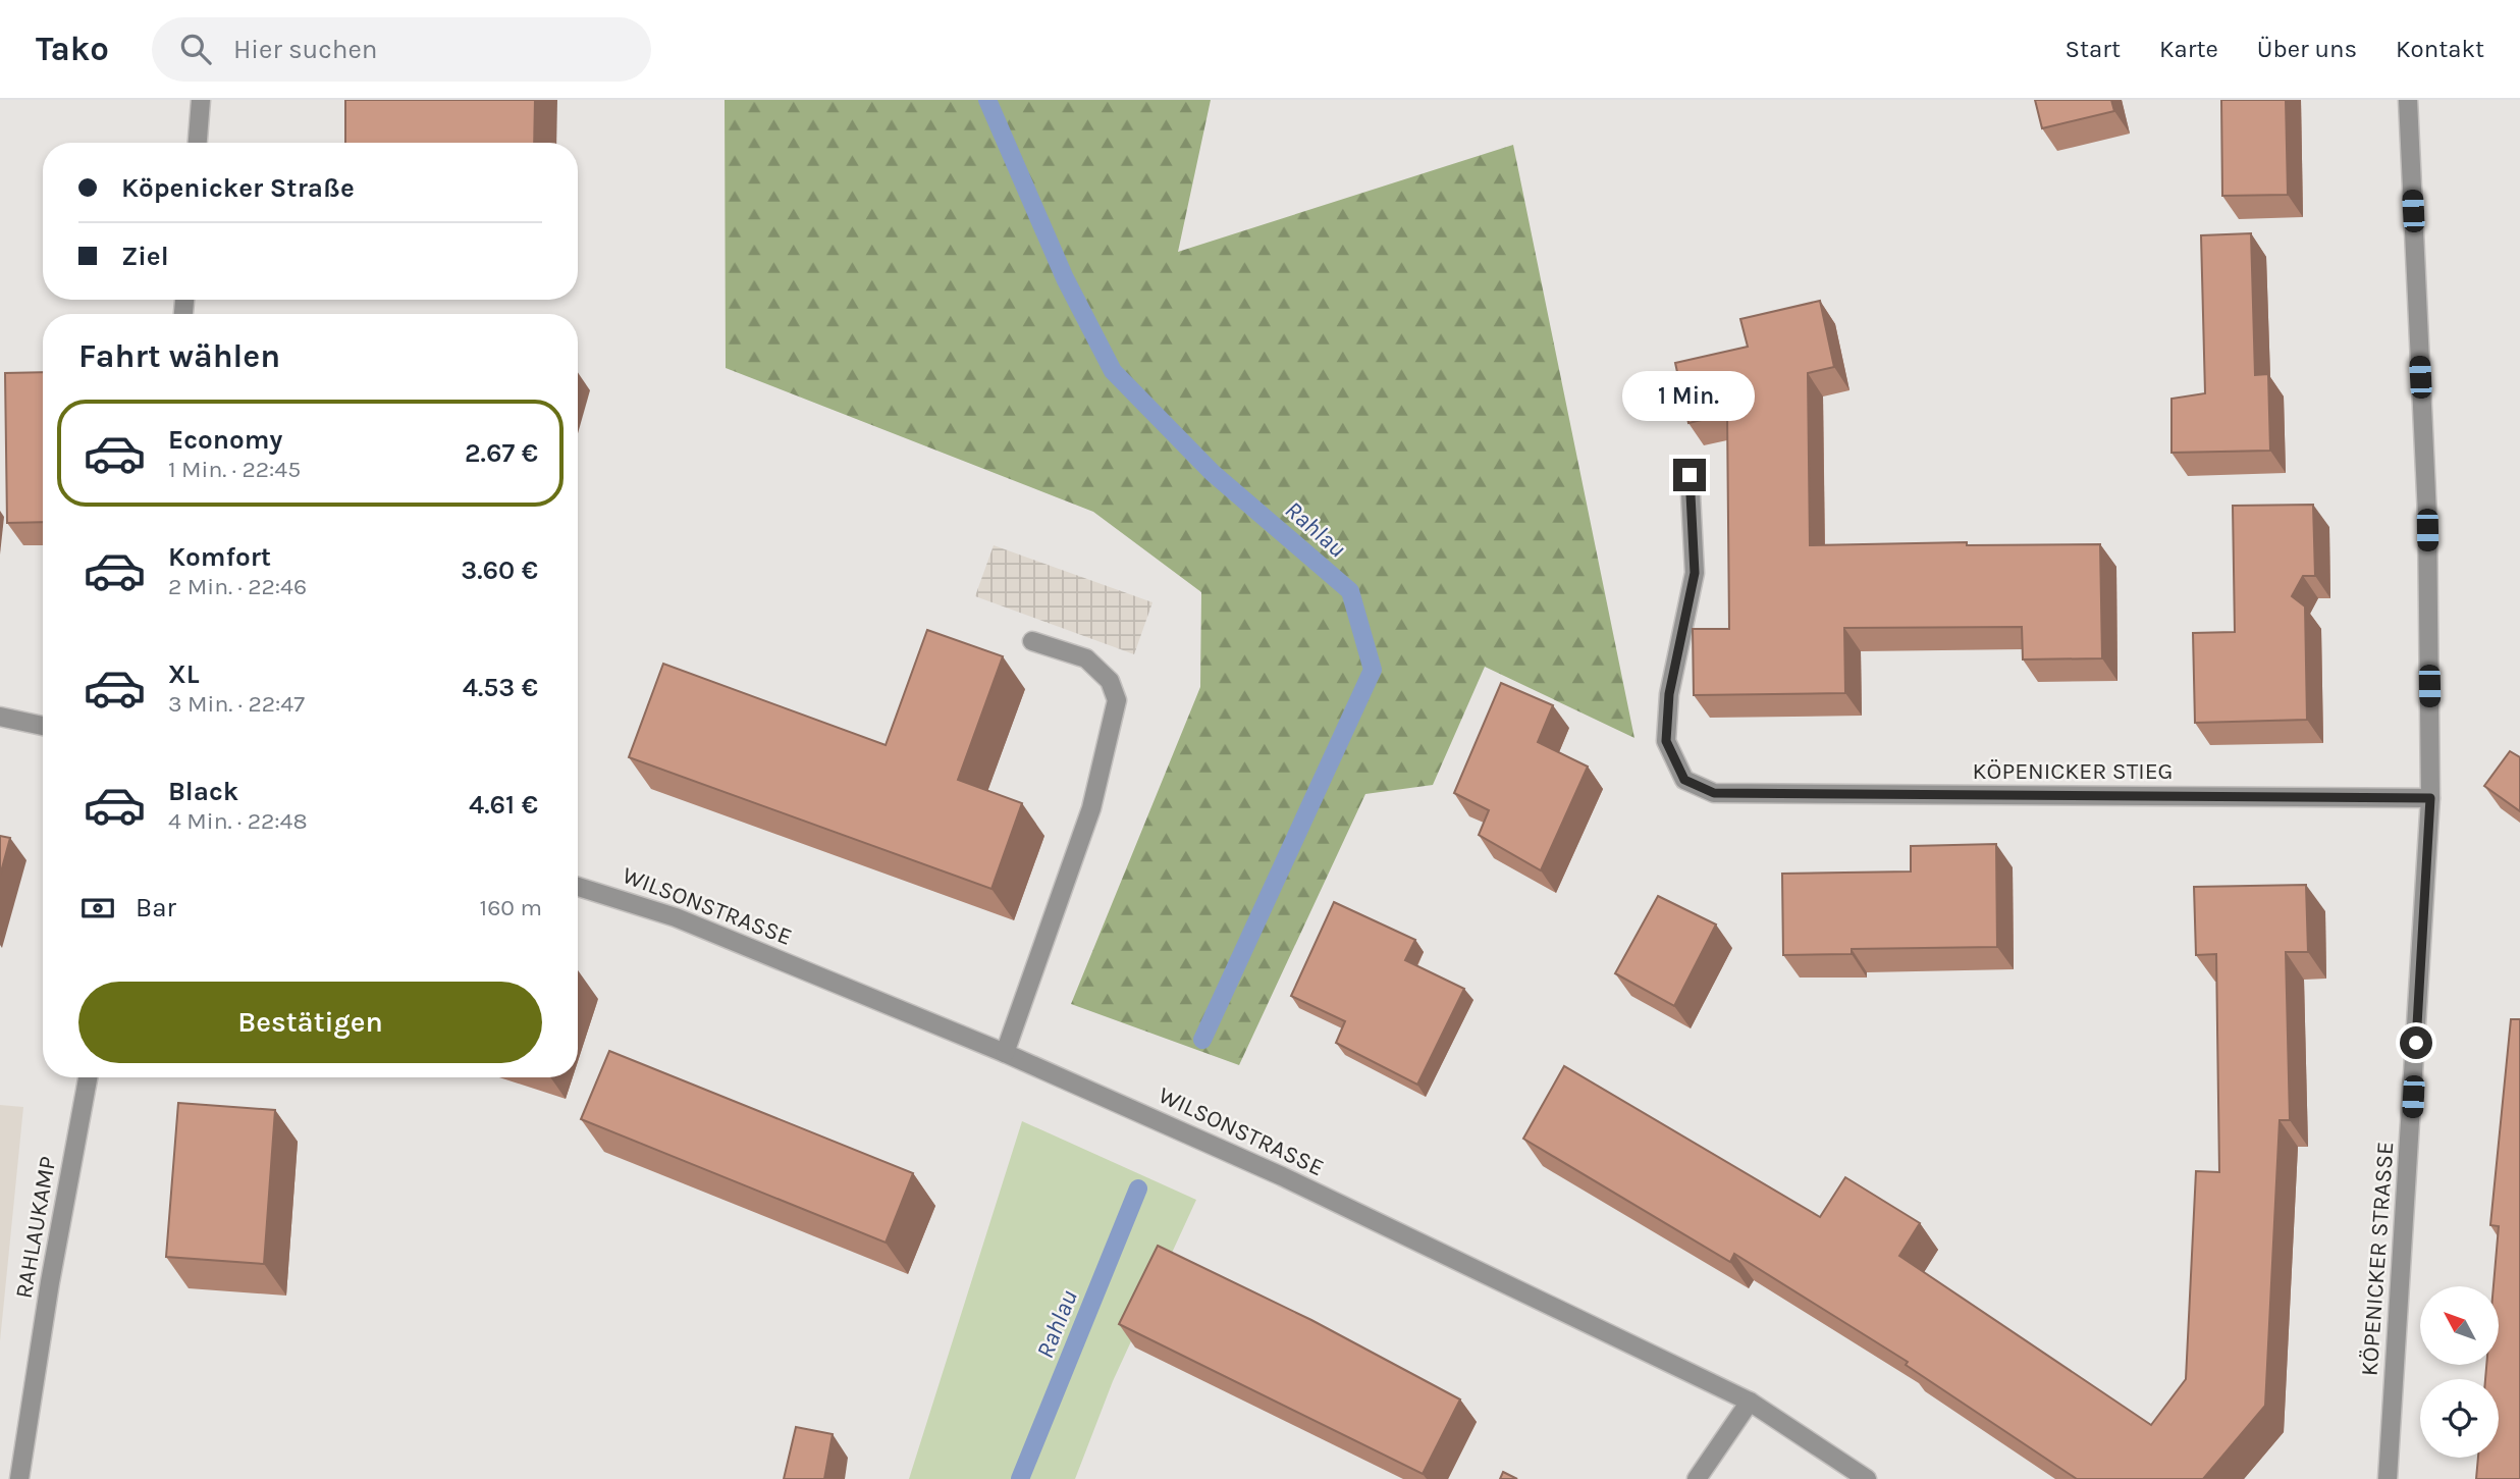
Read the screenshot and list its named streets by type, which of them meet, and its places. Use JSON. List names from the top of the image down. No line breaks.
{"streets":{"street":["KÖPENICKER STIEG","WILSONSTRASSE","RAHLAUKAMP","KÖPENICKER STRASSE"]},"crossings":[["KÖPENICKER STIEG","KÖPENICKER STRASSE"]],"water":["Rahlau"],"north":"top left","page":{"header":"Tako","search":"Hier suchen","nav":["Start","Karte","Über uns","Kontakt"],"banner":["Köpenicker Straße","Ziel"],"heading":"Fahrt wählen","bubble":"1 Min.","list":[{"name":"Economy","note":"1 Min. · 22:45","value":"2.67 €"},{"name":"Komfort","note":"2 Min. · 22:46","value":"3.60 €"},{"name":"XL","note":"3 Min. · 22:47","value":"4.53 €"},{"name":"Black","note":"4 Min. · 22:48","value":"4.61 €"}],"pay":["Bar","160 m"],"buttons":"Bestätigen"}}
